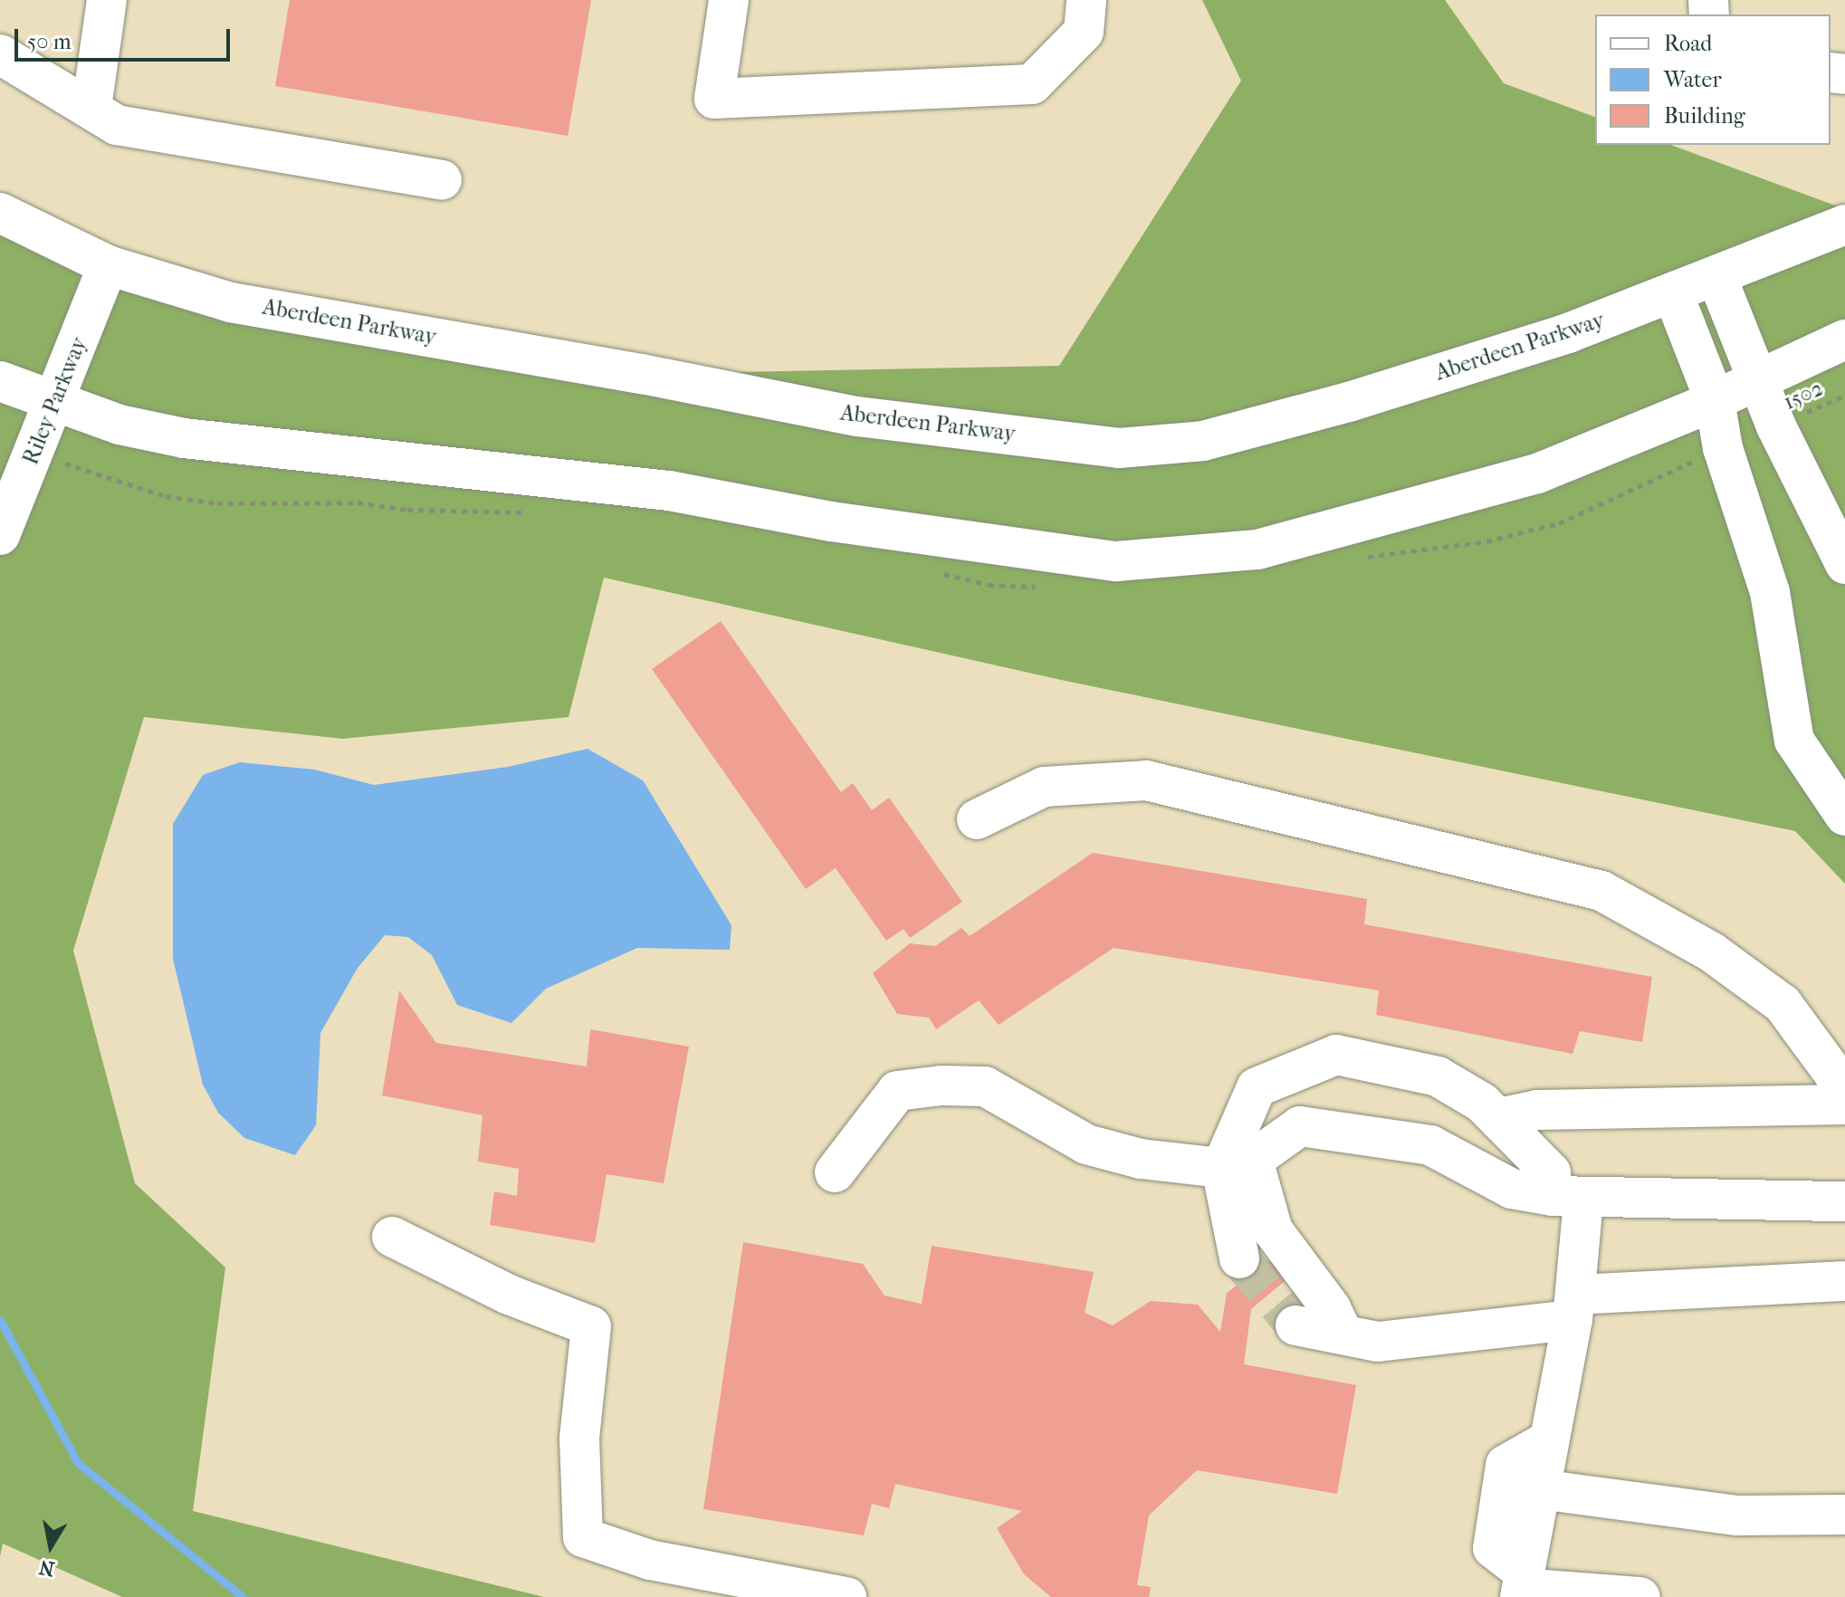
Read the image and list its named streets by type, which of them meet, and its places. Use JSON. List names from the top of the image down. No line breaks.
{"streets":{"street":["Aberdeen Parkway","Riley Parkway"],"path":["1502"]},"crossings":[["Aberdeen Parkway","Riley Parkway"]],"legend":["Road","Water","Building"],"scale_bar":"50 m","north":"bottom"}
